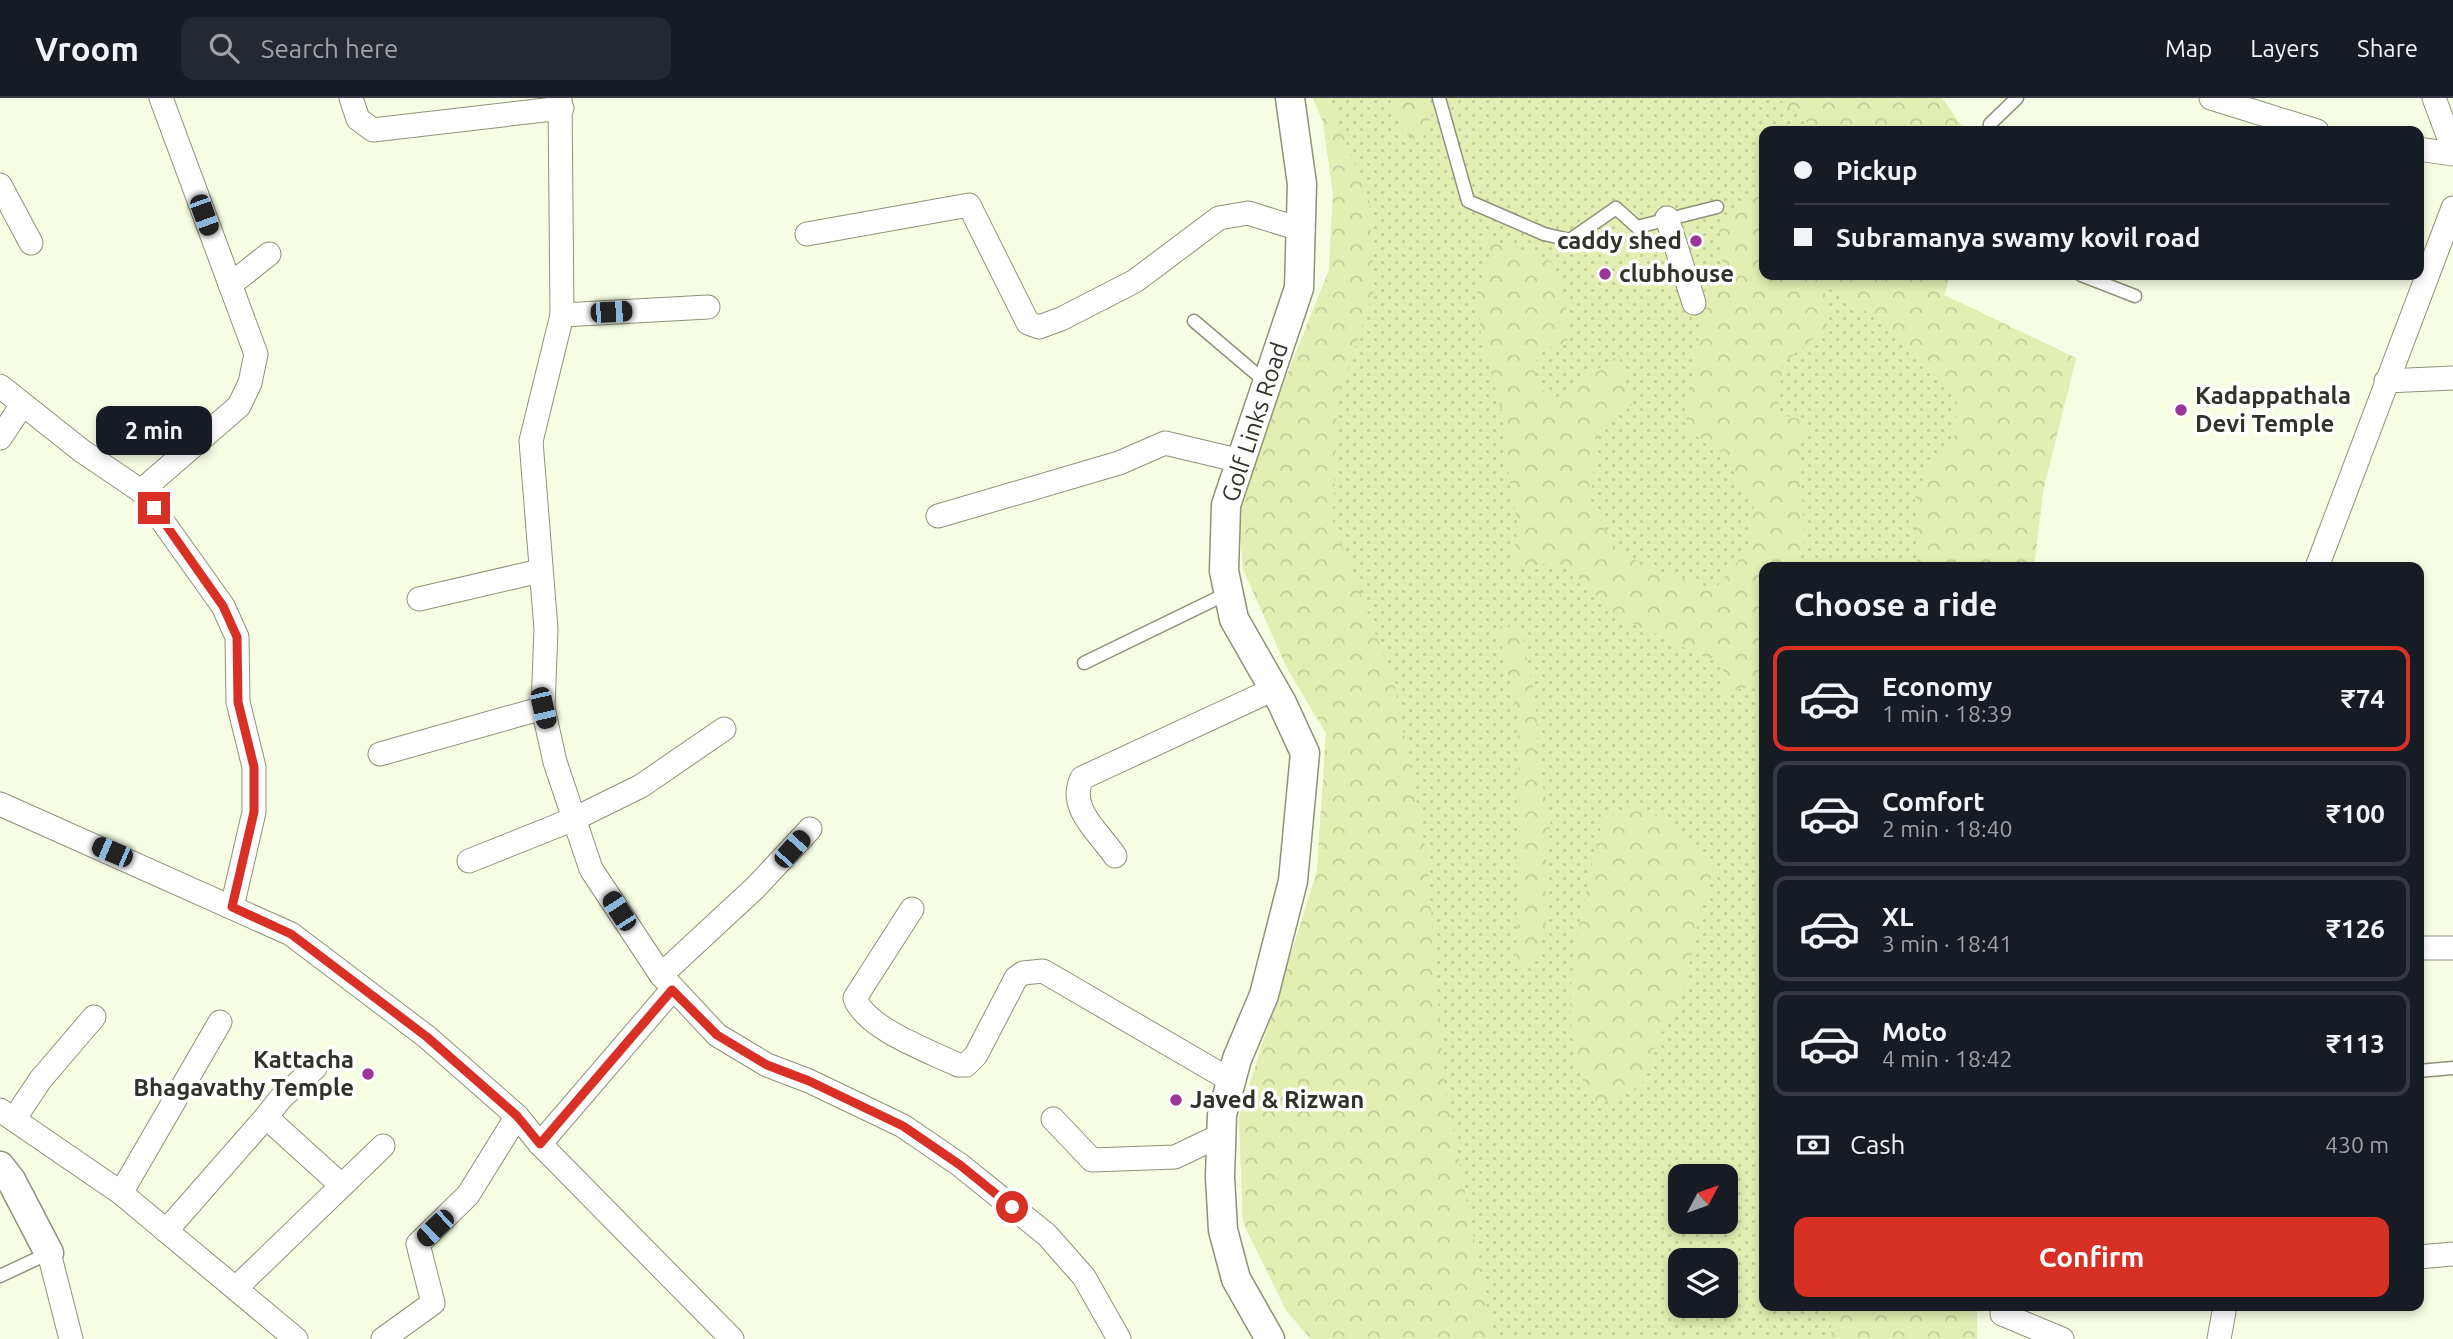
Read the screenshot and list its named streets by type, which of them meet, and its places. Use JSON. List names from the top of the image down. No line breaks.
{"streets":{"street":["Golf Links Road"]},"places":["caddy shed","clubhouse","Kadappathala Devi Temple","Kattacha Bhagavathy Temple","Javed & Rizwan"],"north":"top right","page":{"header":"Vroom","search":"Search here","nav":["Map","Layers","Share"],"banner":["Pickup","Subramanya swamy kovil road"],"bubble":"2 min","heading":"Choose a ride","list":[{"name":"Economy","note":"1 min · 18:39","value":"₹74"},{"name":"Comfort","note":"2 min · 18:40","value":"₹100"},{"name":"XL","note":"3 min · 18:41","value":"₹126"},{"name":"Moto","note":"4 min · 18:42","value":"₹113"}],"pay":["Cash","430 m"],"buttons":"Confirm"}}
